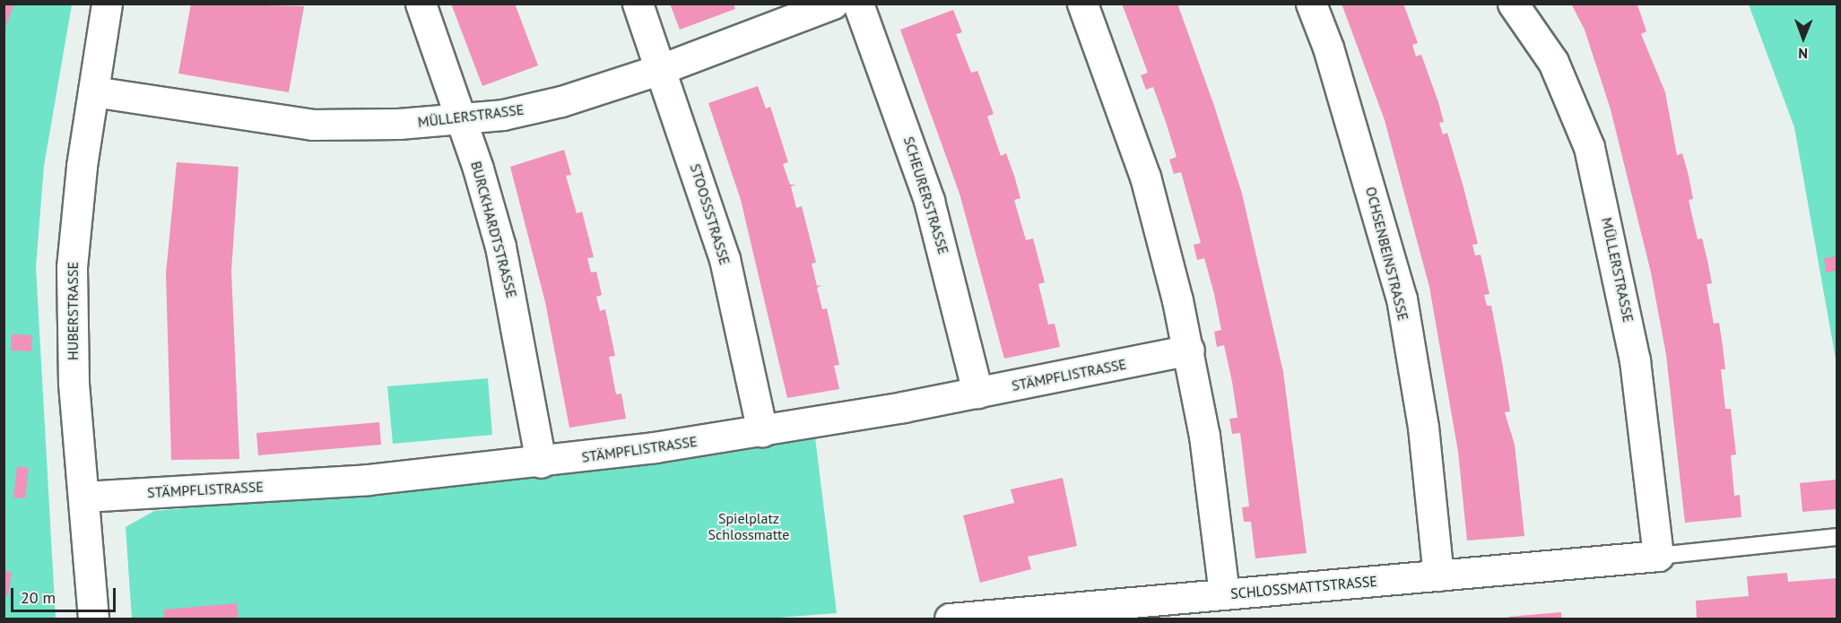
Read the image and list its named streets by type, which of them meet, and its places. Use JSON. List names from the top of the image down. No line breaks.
{"streets":{"street":["MÜLLERSTRASSE","SCHEURERSTRASSE","STOOSSSTRASSE","BURCKHARDTSTRASSE","OCHSENBEINSTRASSE","HUBERSTRASSE","STÄMPFLISTRASSE","SCHLOSSMATTSTRASSE"]},"crossings":[["MÜLLERSTRASSE","STOOSSSTRASSE"],["MÜLLERSTRASSE","BURCKHARDTSTRASSE"],["MÜLLERSTRASSE","HUBERSTRASSE"],["MÜLLERSTRASSE","SCHLOSSMATTSTRASSE"],["SCHEURERSTRASSE","STÄMPFLISTRASSE"],["STOOSSSTRASSE","STÄMPFLISTRASSE"],["BURCKHARDTSTRASSE","STÄMPFLISTRASSE"],["OCHSENBEINSTRASSE","SCHLOSSMATTSTRASSE"],["HUBERSTRASSE","STÄMPFLISTRASSE"]],"parks":["Spielplatz Schlossmatte"],"scale_bar":"20 m","north":"bottom"}
